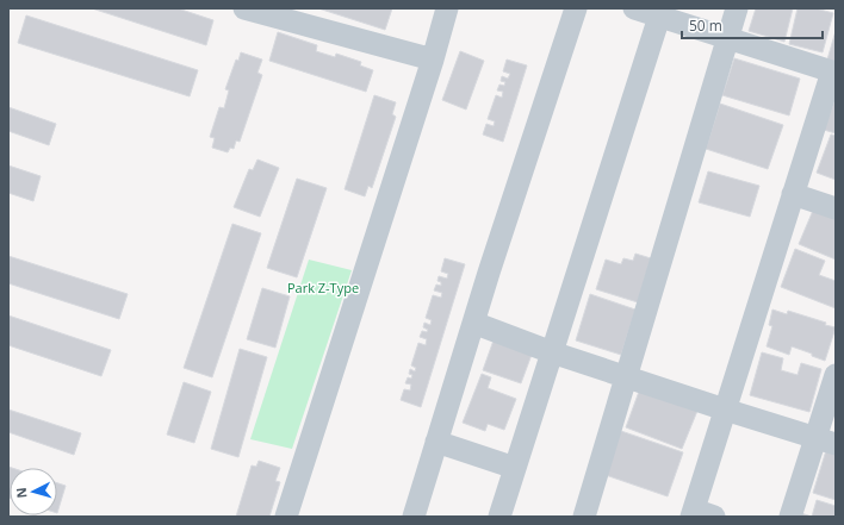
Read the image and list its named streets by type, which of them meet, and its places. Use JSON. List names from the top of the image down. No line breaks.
{"parks":["Park Z-Type"],"scale_bar":"50 m","north":"left"}
